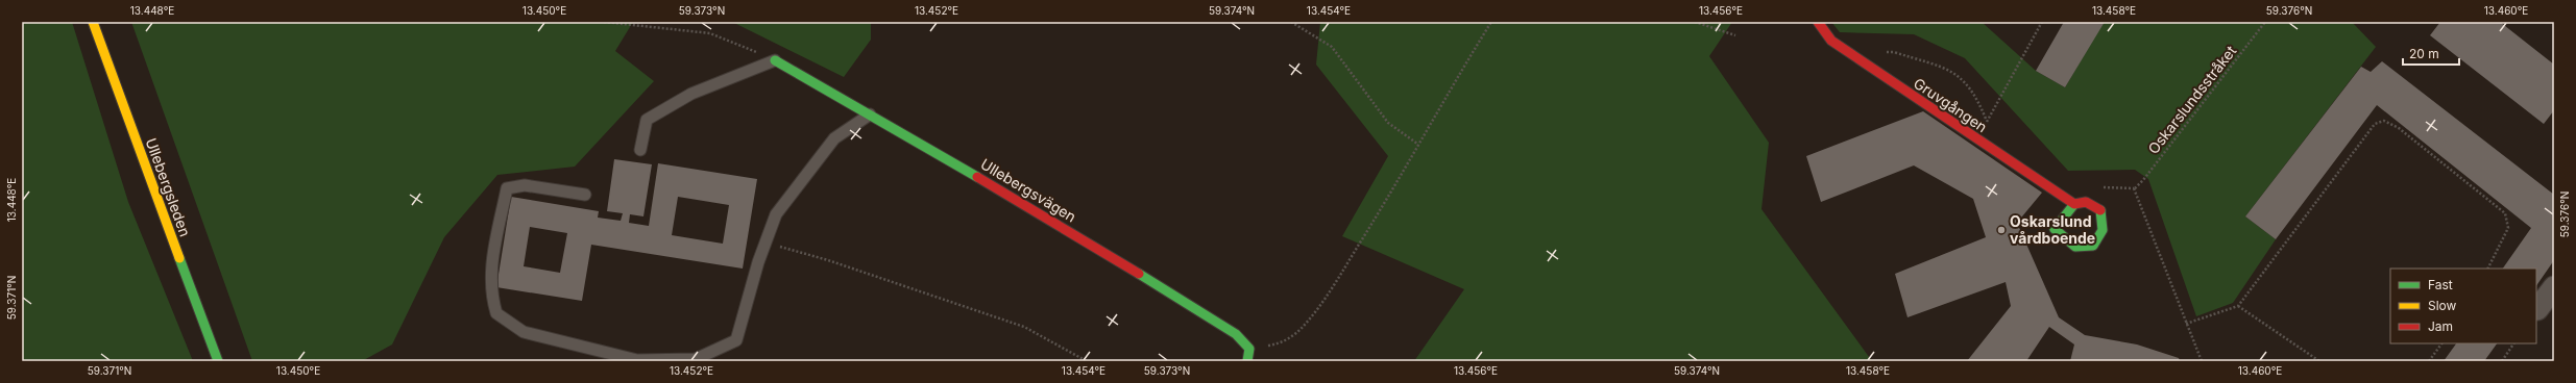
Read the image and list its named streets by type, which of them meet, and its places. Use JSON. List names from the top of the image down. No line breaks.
{"streets":{"street":["Gruvgången","Ullebergsleden","Ullebergsvägen"],"path":["Oskarslundsstråket"]},"places":["Oskarslund vårdboende"],"legend":["Fast","Slow","Jam"],"scale_bar":"20 m","coordinates":["13.448°E","13.450°E","59.373°N","13.452°E","59.374°N","13.454°E","13.456°E","13.458°E","59.376°N","13.460°E","59.371°N"]}
